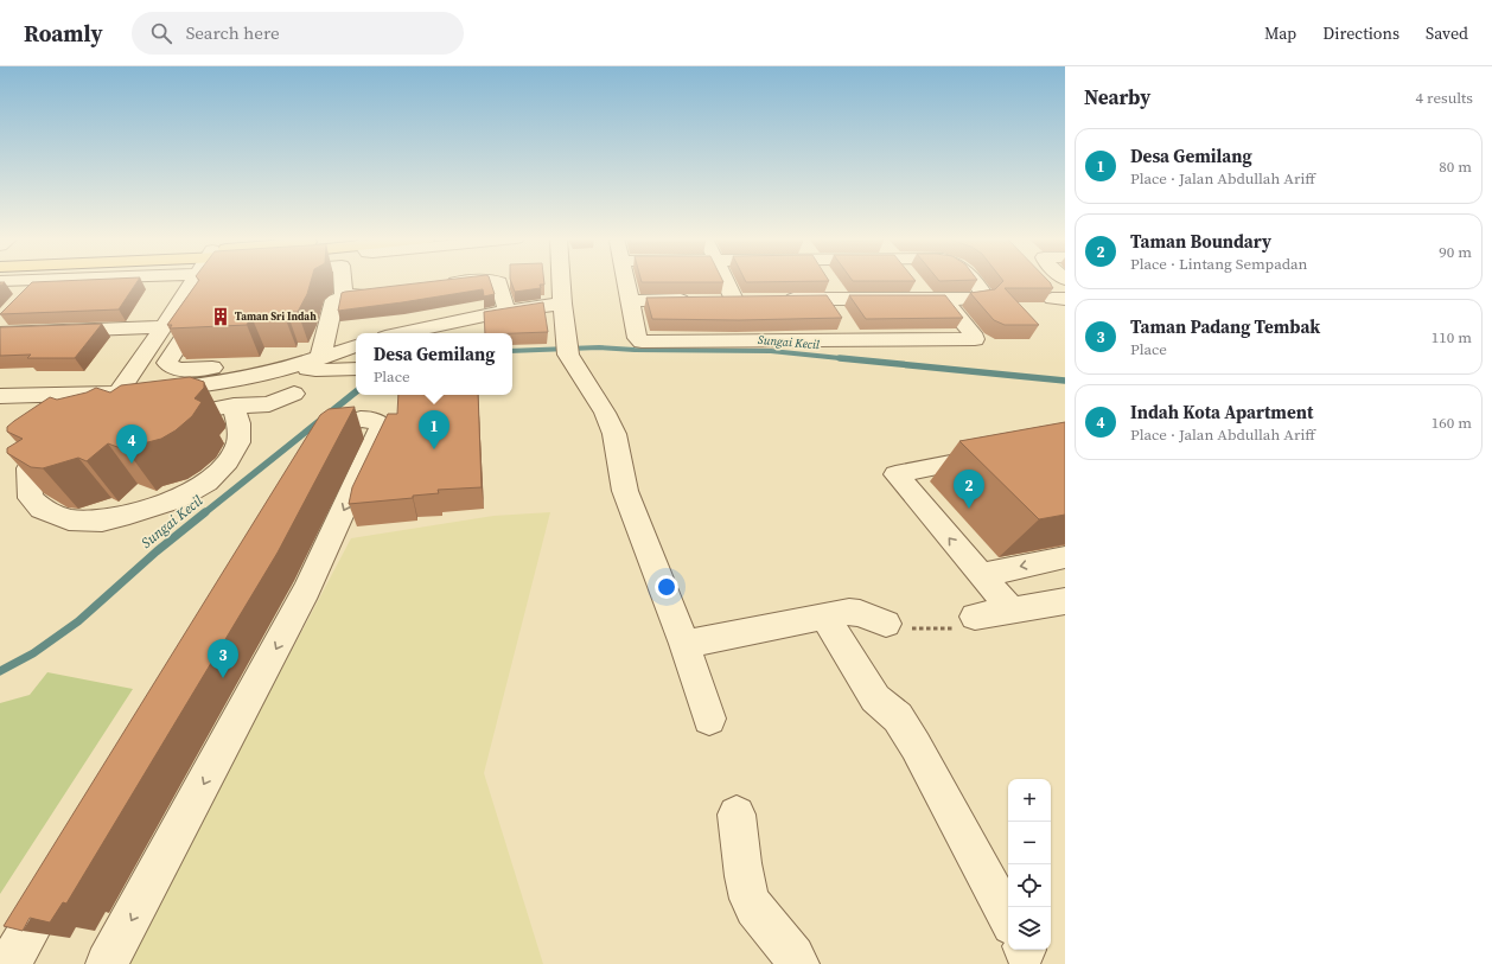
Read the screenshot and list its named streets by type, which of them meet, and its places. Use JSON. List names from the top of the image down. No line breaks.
{"water":["Sungai Kecil"],"places":{"building":["Taman Sri Indah"]},"page":{"header":"Roamly","search":"Search here","nav":["Map","Directions","Saved"],"heading":["Nearby","4 results"],"list":[{"mark":"1","name":"Desa Gemilang","note":"Place · Jalan Abdullah Ariff","value":"80 m"},{"mark":"2","name":"Taman Boundary","note":"Place · Lintang Sempadan","value":"90 m"},{"mark":"3","name":"Taman Padang Tembak","note":"Place","value":"110 m"},{"mark":"4","name":"Indah Kota Apartment","note":"Place · Jalan Abdullah Ariff","value":"160 m"}],"popup":["Desa Gemilang","Place"],"pins":["1","4","2","3"],"map_buttons":["+","−"]}}
